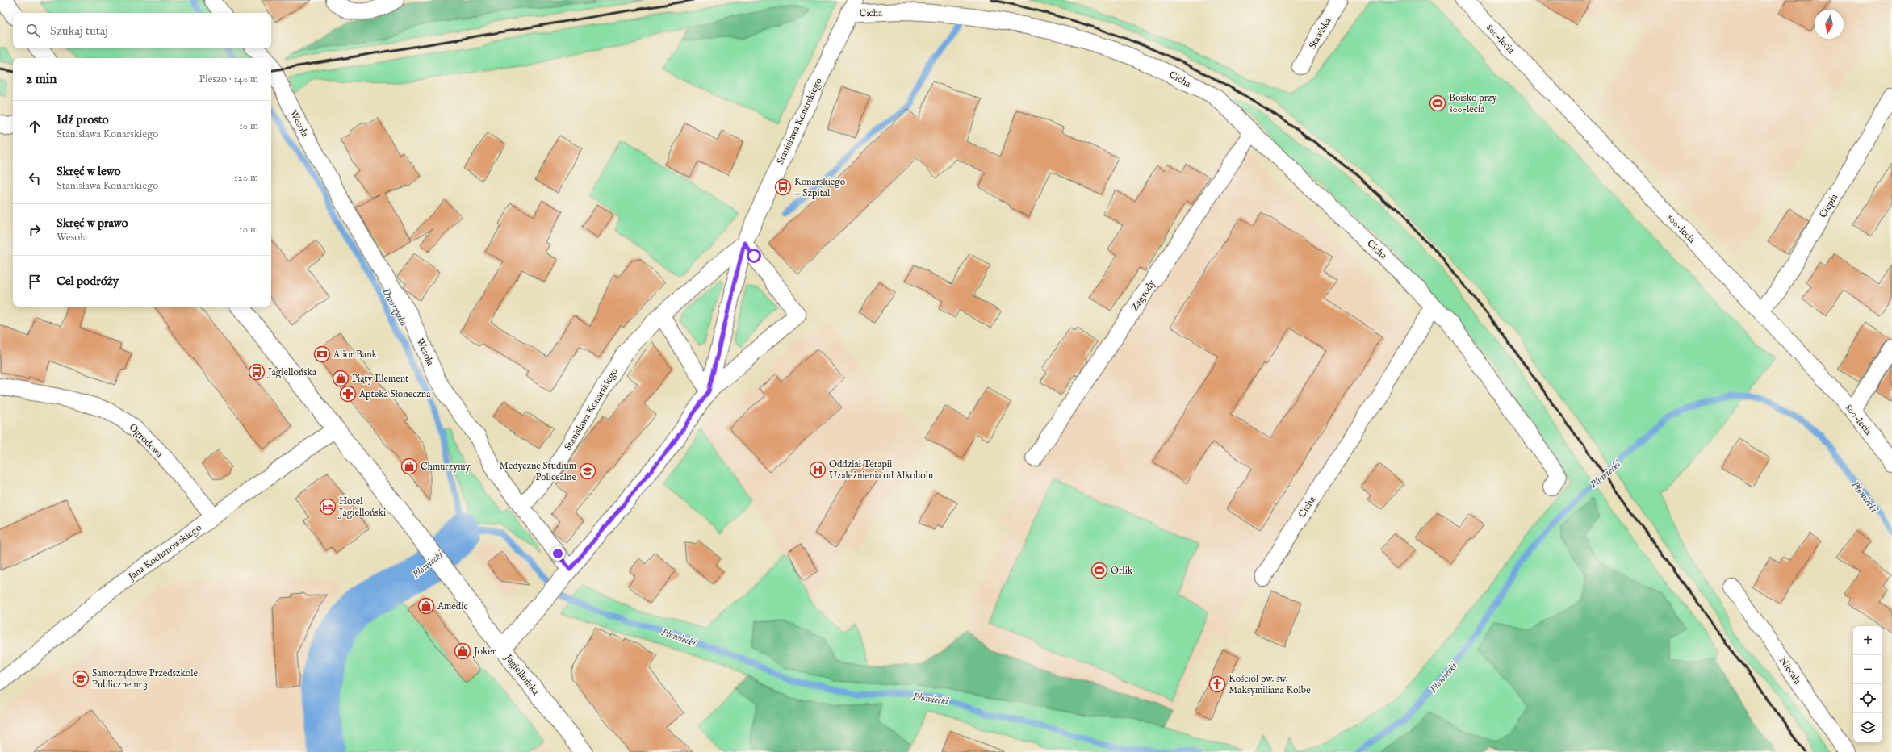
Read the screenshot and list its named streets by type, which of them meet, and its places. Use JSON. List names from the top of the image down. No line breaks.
{"streets":{"street":["Cicha","Stawiska","800-lecia","Stanisława Konarskiego","Wesoła","Ciepła","Zagrody","Ogrodowa","Jana Kochanowskiego","Niecała","Jagiellońska"]},"crossings":[["Cicha","Stanisława Konarskiego"],["Cicha","Zagrody"],["800-lecia","Ciepła"],["Stanisława Konarskiego","Wesoła"],["Stanisława Konarskiego","Jagiellońska"],["Ogrodowa","Jana Kochanowskiego"],["Jana Kochanowskiego","Jagiellońska"]],"water":["Dworzyska","Płowiecki"],"places":{"sports":["Boisko przy 800-lecia","Orlik"],"bus stop":["Konarskiego — Szpital","Jagiellońska"],"bank":["Alior Bank"],"shop":["Piąty Element","Chmurzymy","Amedic","Joker"],"pharmacy":["Apteka Słoneczna"],"hospital":["Oddział Terapii Uzależnienia od Alkoholu"],"school or university":["Medyczne Studium Policealne","Samorządowe Przedszkole Publiczne nr 3"],"hotel":["Hotel Jagielloński"],"church":["Kościół pw. św. Maksymiliana Kolbe"]},"north":"bottom","page":{"search":"Szukaj tutaj","heading":["2 min","Pieszo · 140 m"],"list":[["Idź prosto","Stanisława Konarskiego","10 m"],["Skręć w lewo","Stanisława Konarskiego","120 m"],["Skręć w prawo","Wesoła","10 m"],"Cel podróży"],"map_buttons":["+","−"]}}
